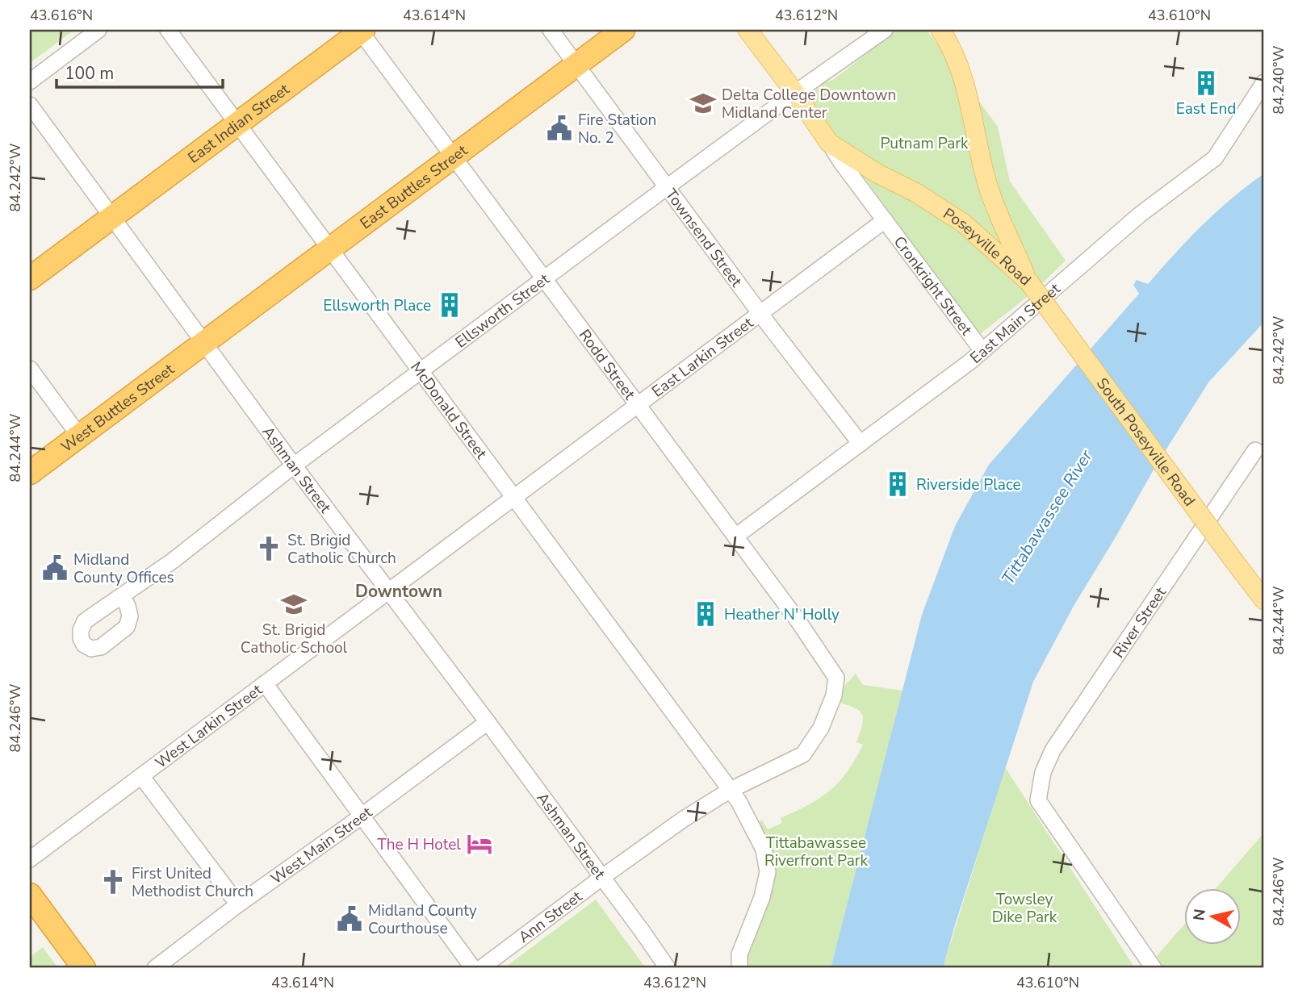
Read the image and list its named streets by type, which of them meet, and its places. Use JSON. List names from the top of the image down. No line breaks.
{"streets":{"highway":["East Indian Street","East Buttles Street","West Buttles Street"],"main road":["Poseyville Road","South Poseyville Road"],"street":["Townsend Street","Cronkright Street","Ellsworth Street","East Main Street","East Larkin Street","Rodd Street","McDonald Street","Ashman Street","River Street","West Larkin Street","West Main Street","Ann Street"]},"crossings":[["East Indian Street","Rodd Street"],["East Indian Street","McDonald Street"],["East Indian Street","Ashman Street"],["East Buttles Street","Townsend Street"],["East Buttles Street","Rodd Street"],["East Buttles Street","West Buttles Street"],["East Buttles Street","McDonald Street"],["East Buttles Street","Ashman Street"],["Townsend Street","Ellsworth Street"],["Townsend Street","East Main Street"],["Townsend Street","East Larkin Street"],["Poseyville Road","South Poseyville Road"],["Cronkright Street","East Main Street"],["Cronkright Street","East Larkin Street"],["Ellsworth Street","Rodd Street"],["Ellsworth Street","McDonald Street"],["Ellsworth Street","Ashman Street"],["East Main Street","Rodd Street"],["East Larkin Street","Rodd Street"],["East Larkin Street","McDonald Street"],["East Larkin Street","Ashman Street"],["East Larkin Street","West Larkin Street"],["Rodd Street","McDonald Street"],["Rodd Street","Ann Street"],["West Buttles Street","Ashman Street"],["McDonald Street","Ann Street"],["Ashman Street","West Larkin Street"],["Ashman Street","West Main Street"],["Ashman Street","Ann Street"]],"districts":["Downtown"],"water":["Tittabawassee River"],"parks":["Putnam Park","Tittabawassee Riverfront Park","Towsley Dike Park"],"places":{"building":["East End","Ellsworth Place","Riverside Place","Heather N' Holly"],"school or university":["Delta College Downtown Midland Center","St. Brigid Catholic School"],"public building":["Fire Station No. 2","Midland County Offices","Midland County Courthouse"],"church":["St. Brigid Catholic Church","First United Methodist Church"],"hotel":["The H Hotel"]},"scale_bar":"100 m","north":"left","coordinates":["43.616°N","43.614°N","43.612°N","43.610°N","84.240°W","84.242°W","84.244°W","84.246°W"]}
